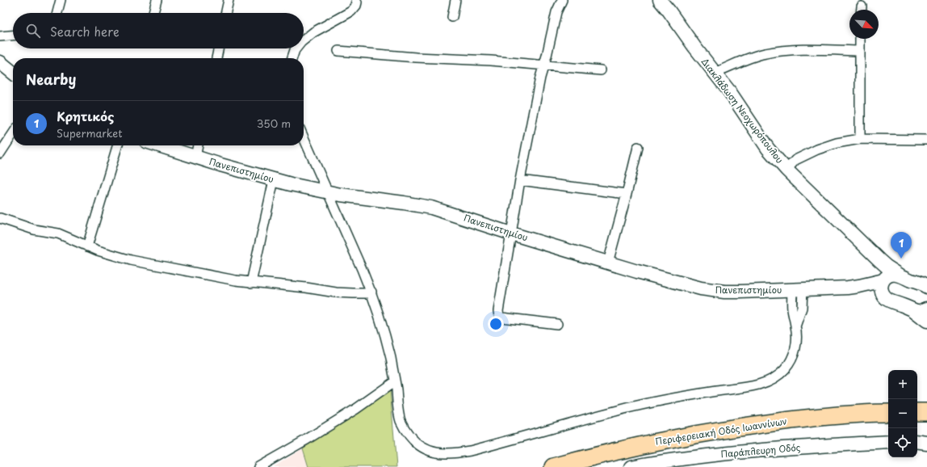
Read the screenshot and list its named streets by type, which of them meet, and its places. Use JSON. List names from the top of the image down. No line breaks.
{"streets":{"highway":["Περιφερειακή Οδός Ιωαννίνων"],"street":["Διακλάδωση Νεοχωρόπουλου","Πανεπιστημίου","Παράπλευρη Οδός"]},"crossings":[["Διακλάδωση Νεοχωρόπουλου","Πανεπιστημίου"]],"north":"bottom right","page":{"search":"Search here","heading":"Nearby","list":[{"mark":"1","name":"Κρητικός","note":"Supermarket","value":"350 m"}],"pins":"1","map_buttons":["+","−"]}}
